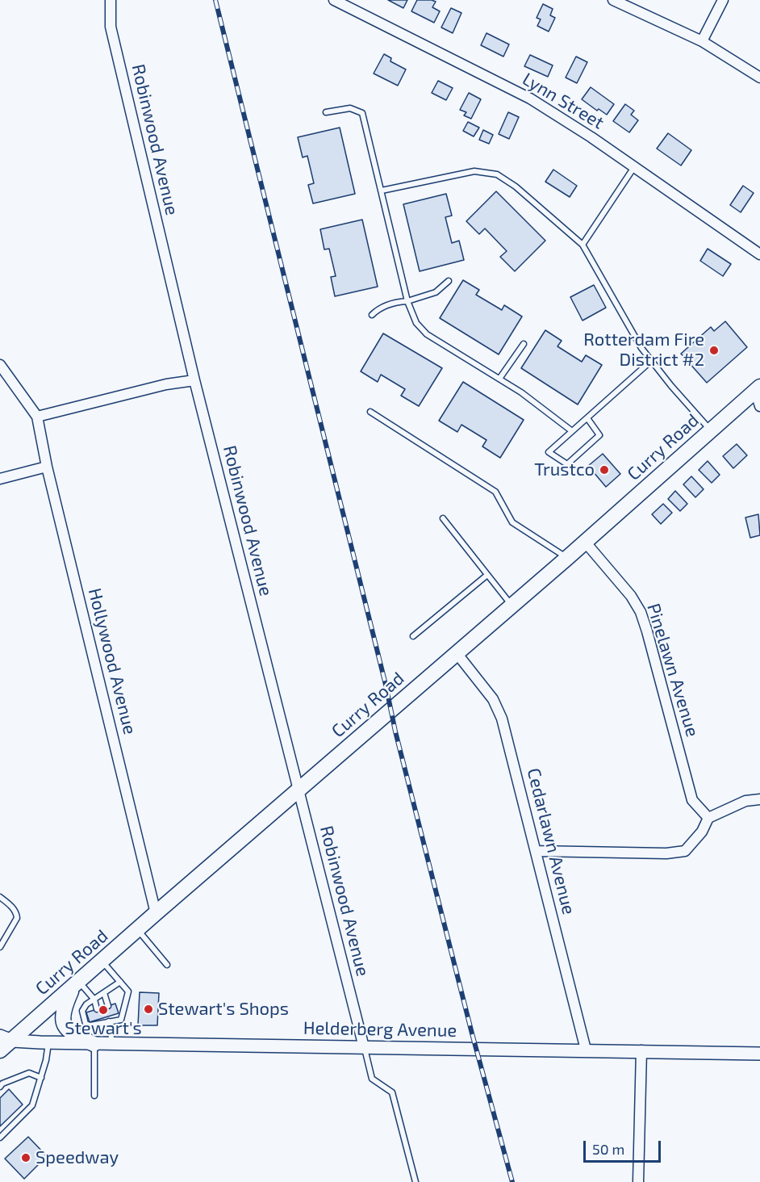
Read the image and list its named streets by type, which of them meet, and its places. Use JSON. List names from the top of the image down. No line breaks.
{"streets":{"main road":["Curry Road"],"street":["Lynn Street","Robinwood Avenue","Hollywood Avenue","Pinelawn Avenue","Cedarlawn Avenue","Helderberg Avenue"]},"crossings":[["Robinwood Avenue","Curry Road"],["Robinwood Avenue","Helderberg Avenue"],["Curry Road","Hollywood Avenue"],["Curry Road","Pinelawn Avenue"],["Curry Road","Cedarlawn Avenue"],["Curry Road","Helderberg Avenue"],["Cedarlawn Avenue","Helderberg Avenue"]],"places":["Rotterdam Fire District #2","Trustco","Stewart's Shops","Stewart's","Speedway"],"scale_bar":"50 m"}
